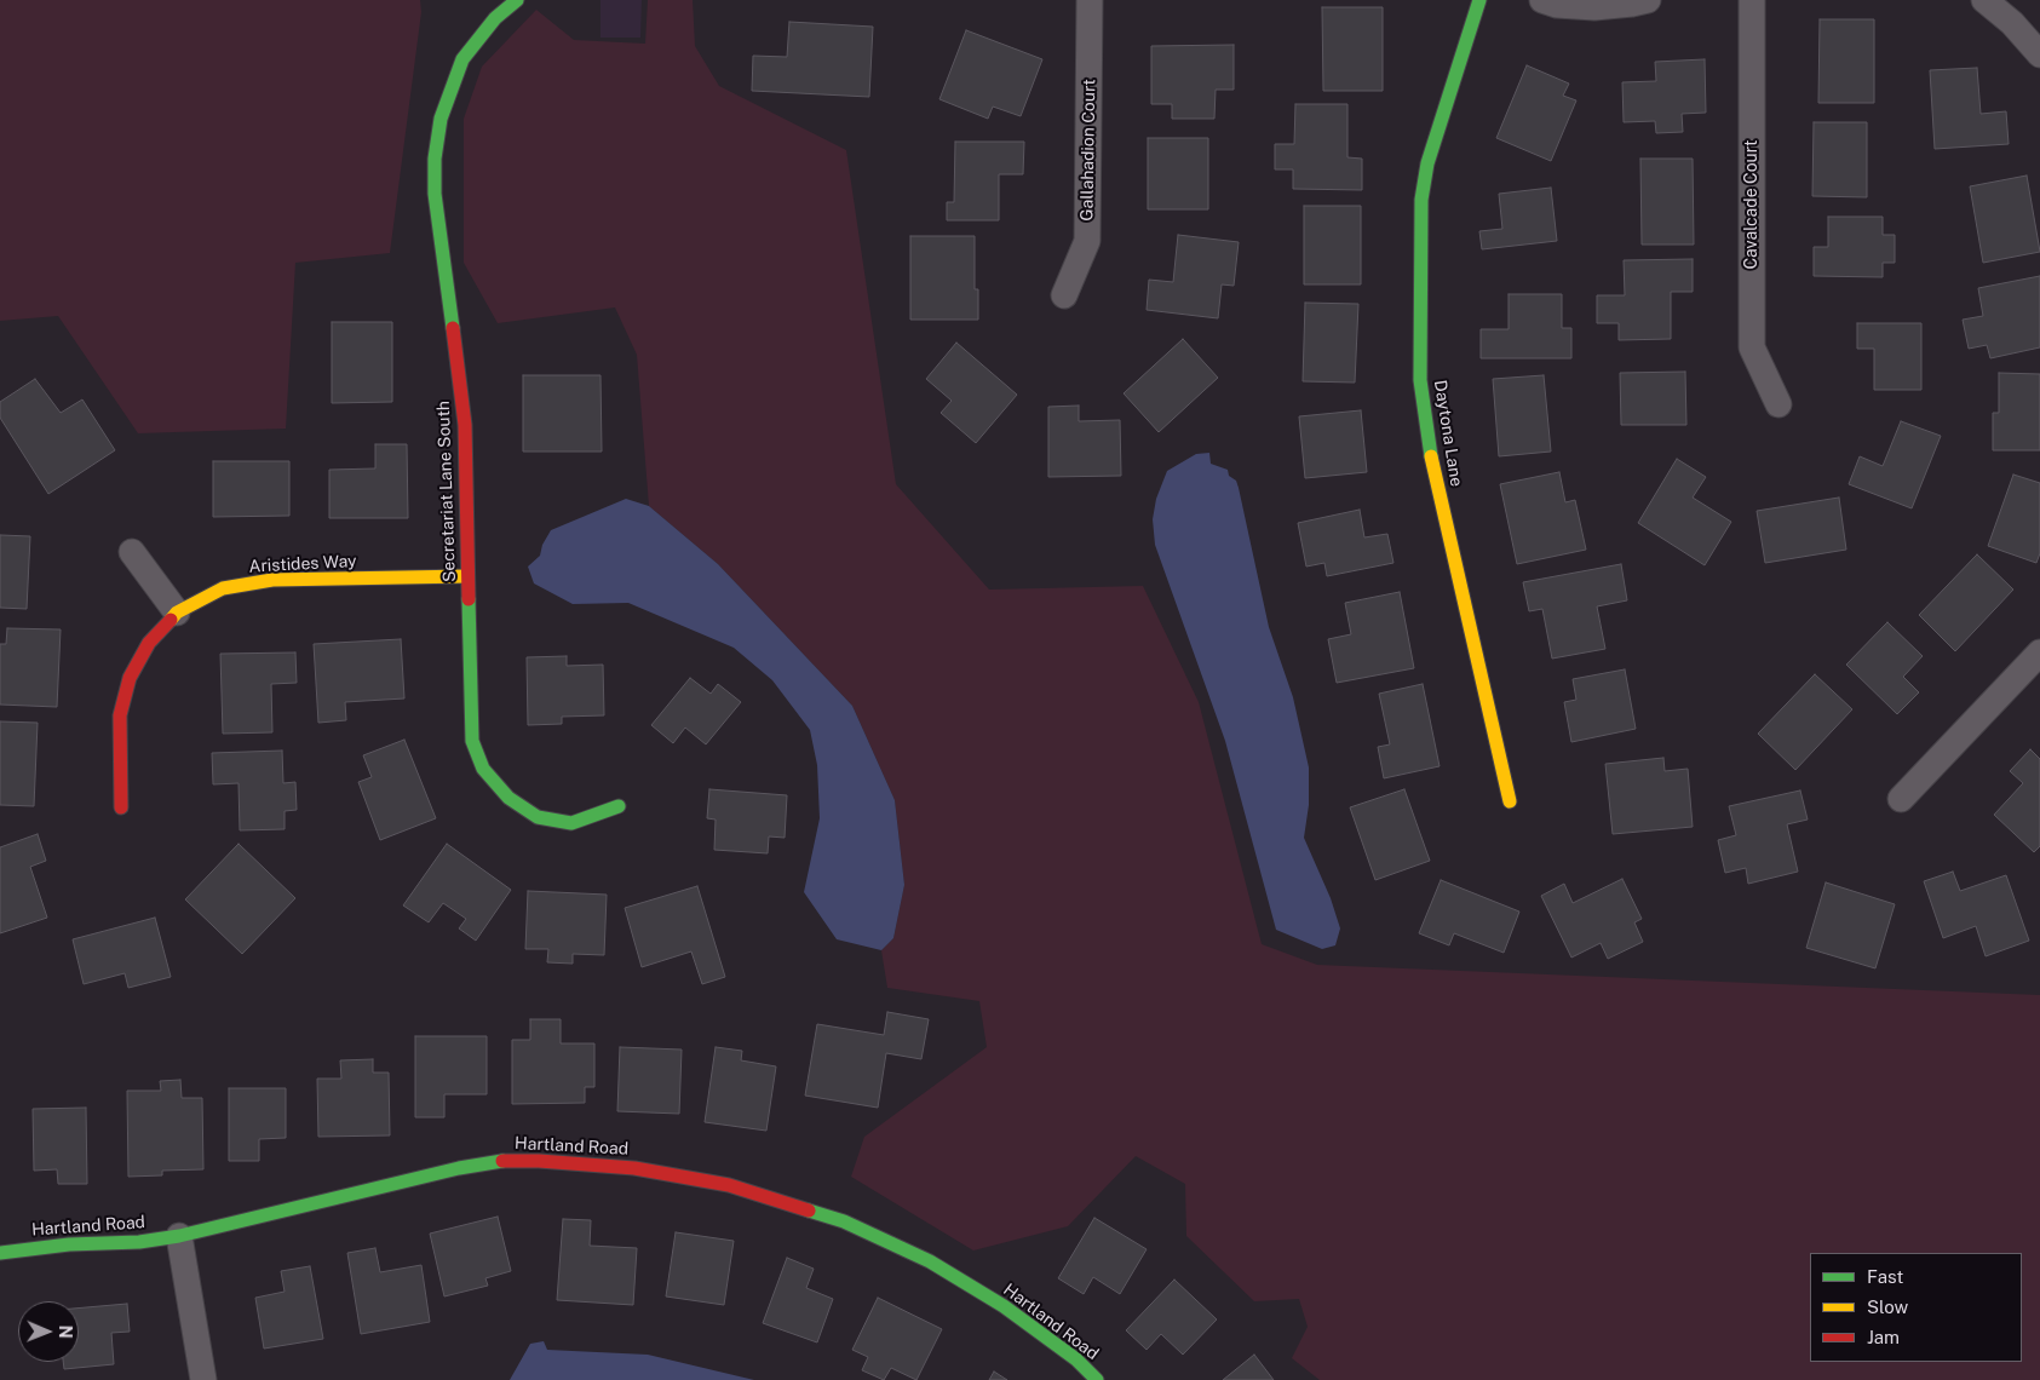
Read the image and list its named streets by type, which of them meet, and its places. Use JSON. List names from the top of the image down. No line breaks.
{"streets":{"street":["Gallahadion Court","Cavalcade Court","Daytona Lane","Secretariat Lane South","Aristides Way","Hartland Road"]},"crossings":[["Secretariat Lane South","Aristides Way"]],"legend":["Fast","Slow","Jam"],"north":"right"}
